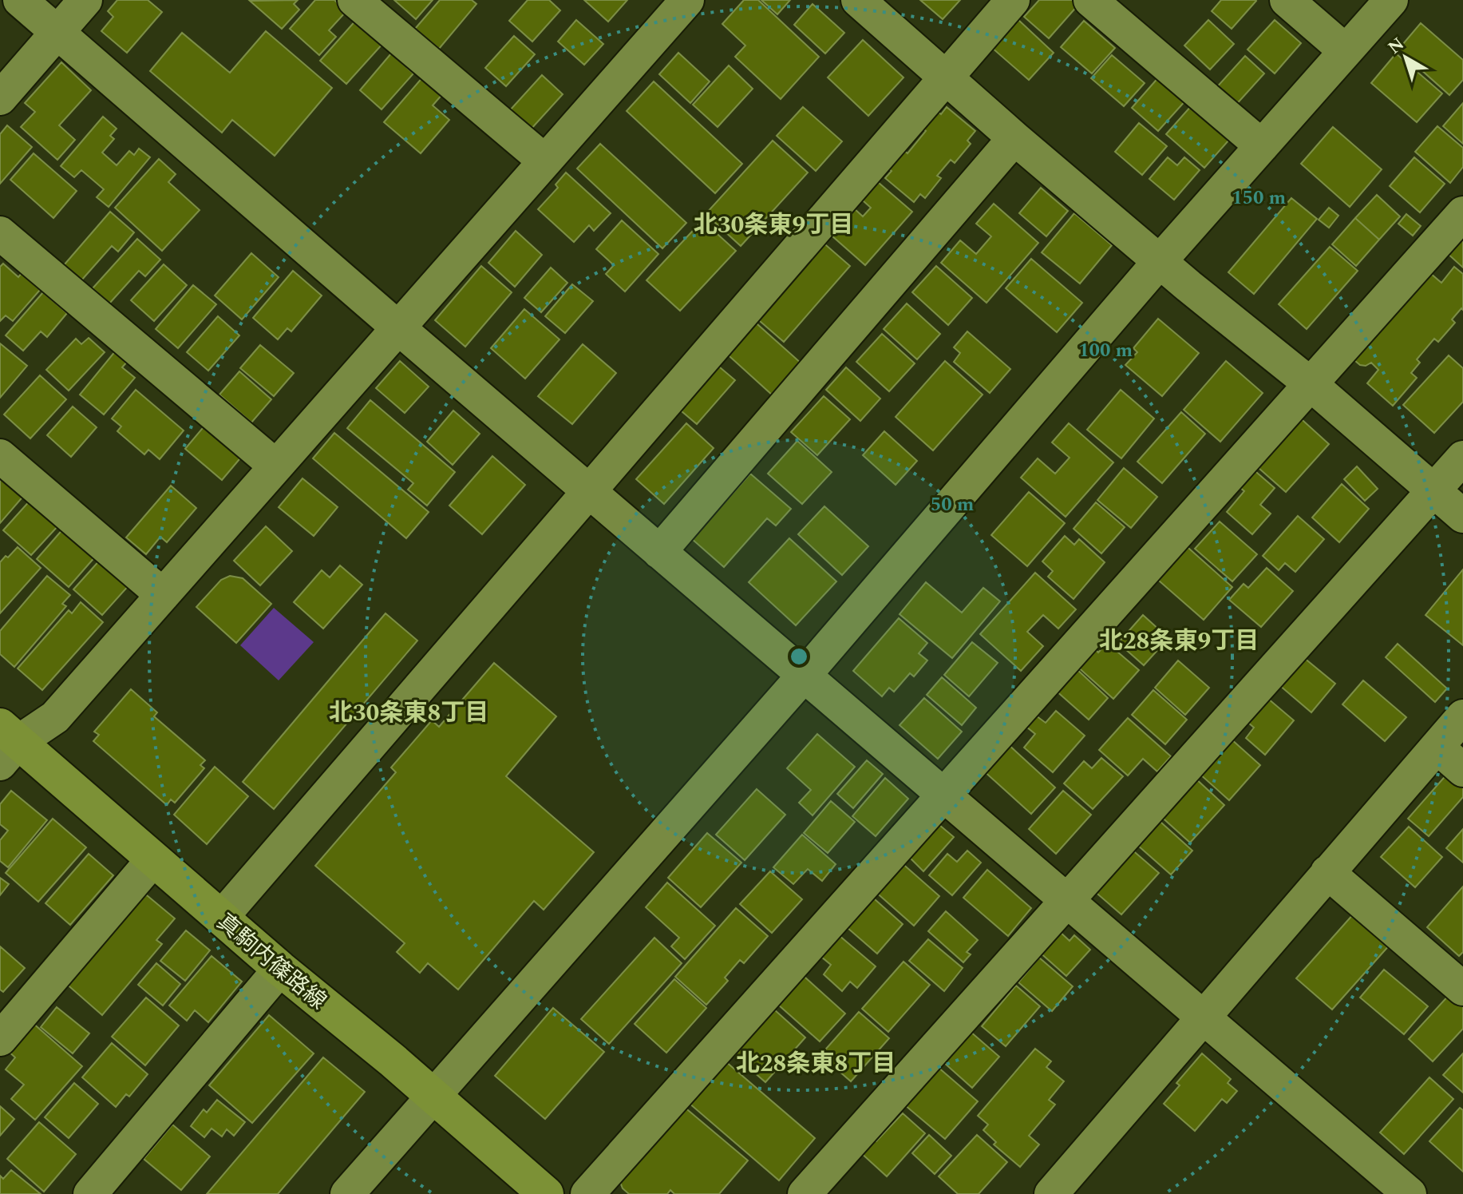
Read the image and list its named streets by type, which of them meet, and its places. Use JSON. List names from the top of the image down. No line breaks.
{"streets":{"main road":["真駒内篠路線"]},"districts":["北30条東9丁目","北28条東9丁目","北30条東8丁目","北28条東8丁目"],"north":"top left","rings":["150 m","100 m","50 m"]}
